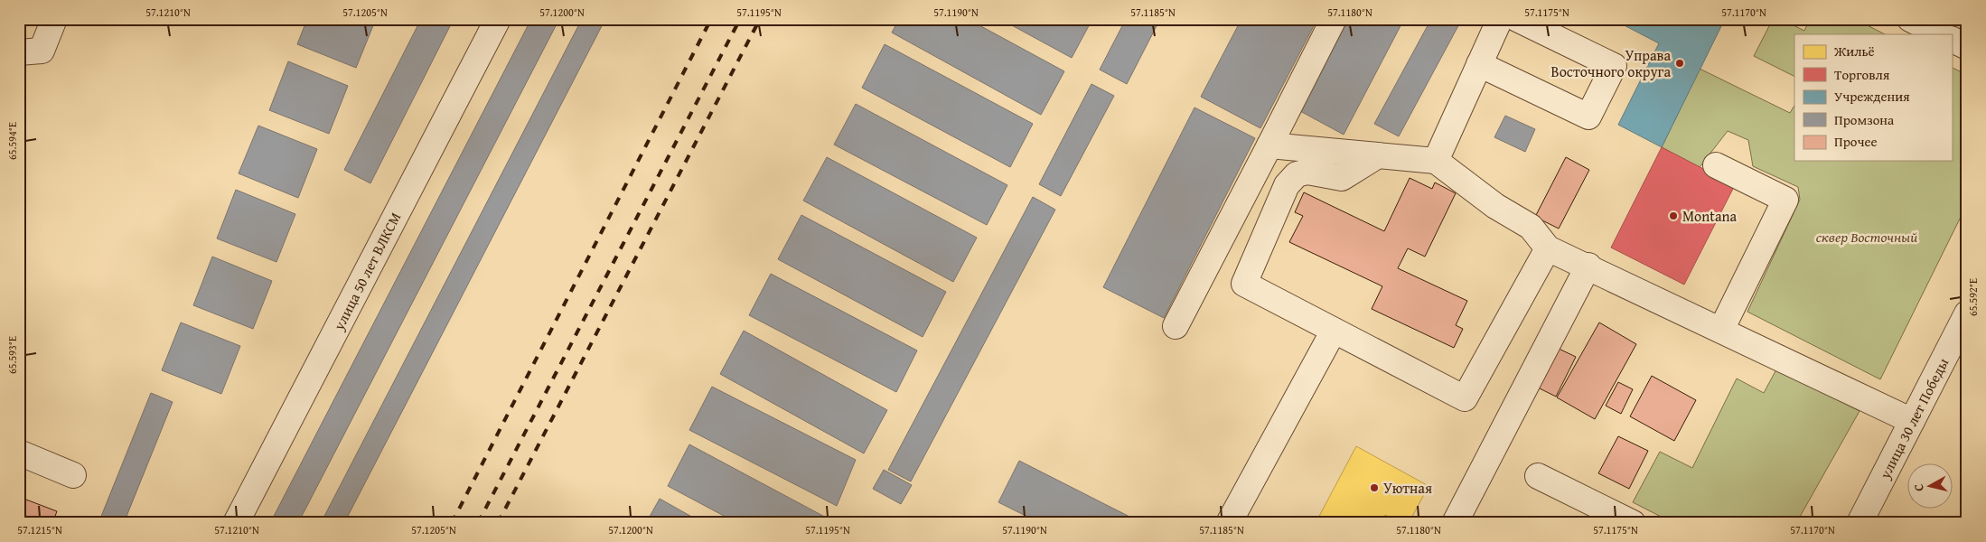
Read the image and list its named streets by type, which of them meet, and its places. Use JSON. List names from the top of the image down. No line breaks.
{"streets":{"street":["улица 50 лет ВЛКСМ","улица 30 лет Победы"]},"parks":["сквер Восточный"],"places":["Управа Восточного округа","Montana","Уютная"],"legend":["Жильё","Торговля","Учреждения","Промзона","Прочее"],"north":"left","coordinates":["57.1210°N","57.1205°N","57.1200°N","57.1195°N","57.1190°N","57.1185°N","57.1180°N","57.1175°N","57.1170°N","65.594°E","65.592°E","65.593°E","57.1215°N"]}
